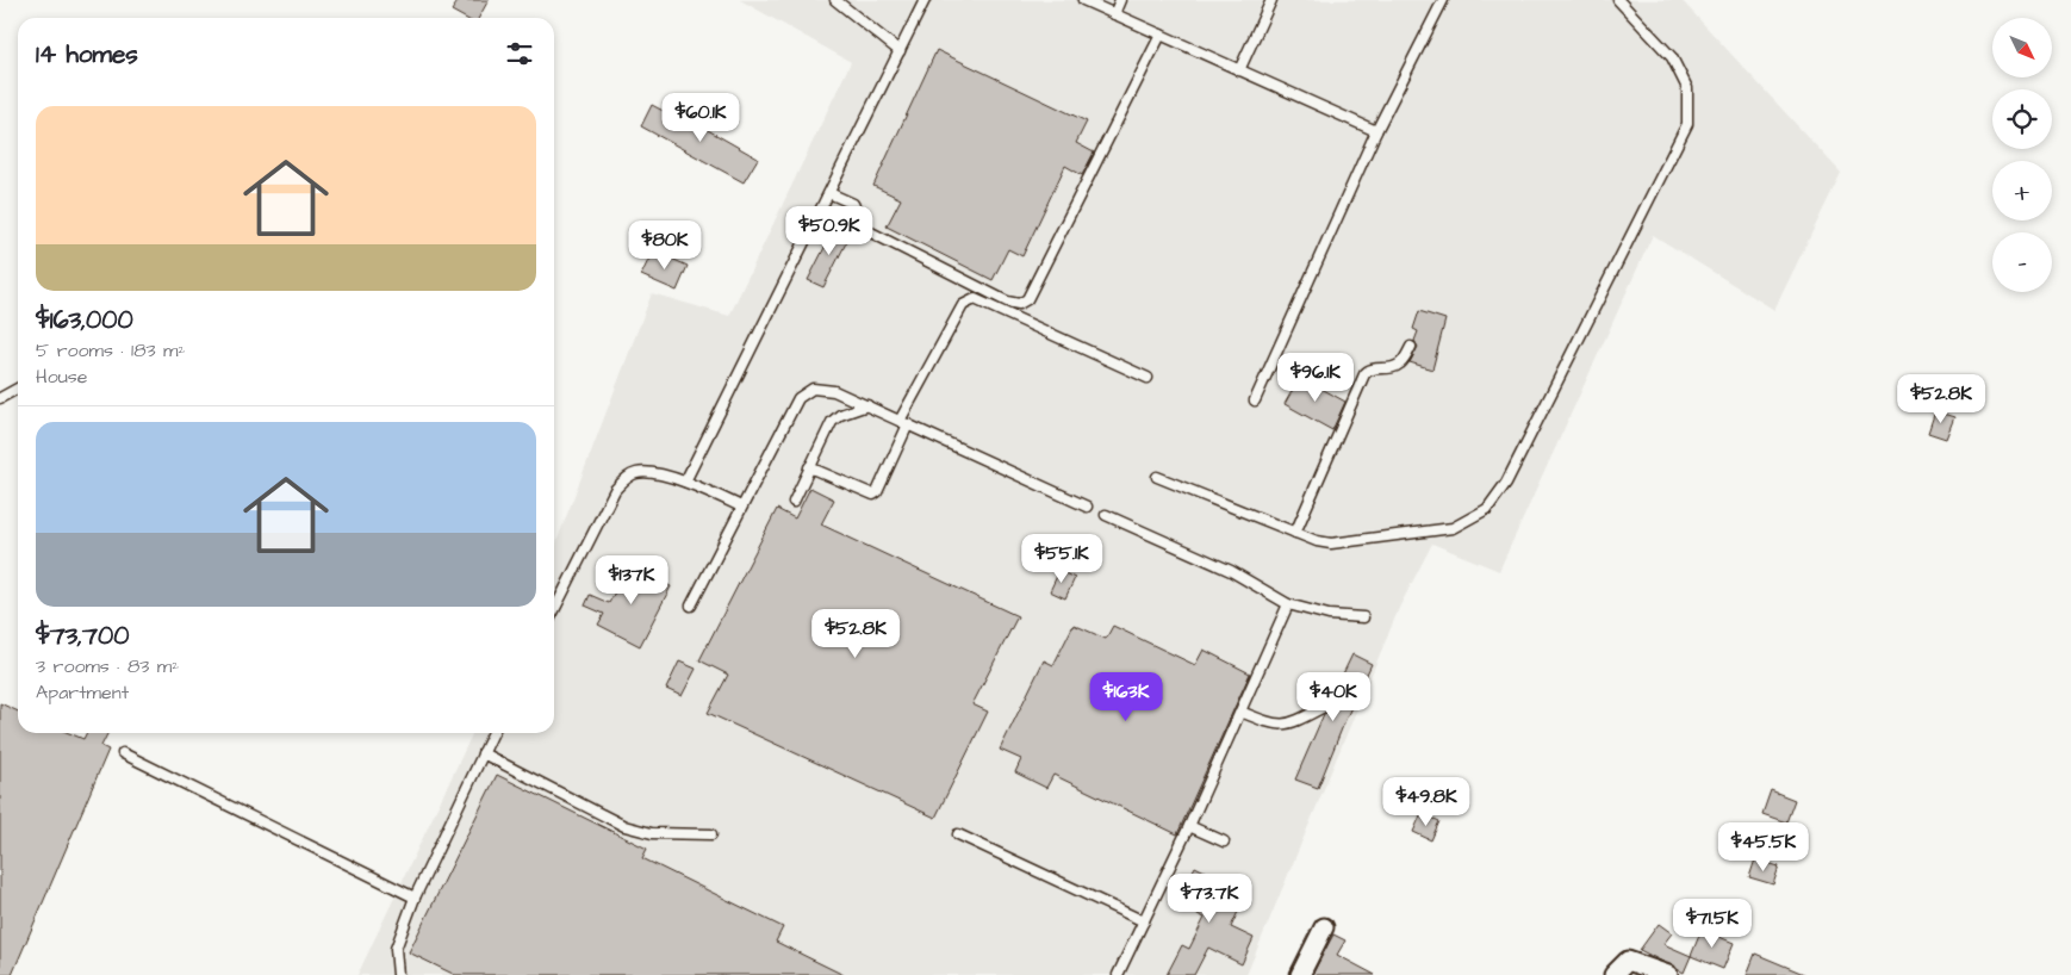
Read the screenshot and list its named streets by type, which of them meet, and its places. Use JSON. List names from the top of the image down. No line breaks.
{"north":"bottom right","page":{"map_buttons":["+","−"],"heading":"14 homes","list":[{"name":"$163,000","note":"5 rooms · 183 m² · House"},{"name":"$73,700","note":"3 rooms · 83 m² · Apartment"}],"price":["$60.1K","$50.9K","$80K","$96.1K","$52.8K","$55.1K","$137K","$52.8K","$163K","$40K","$49.8K","$45.5K","$73.7K","$71.5K"]}}
